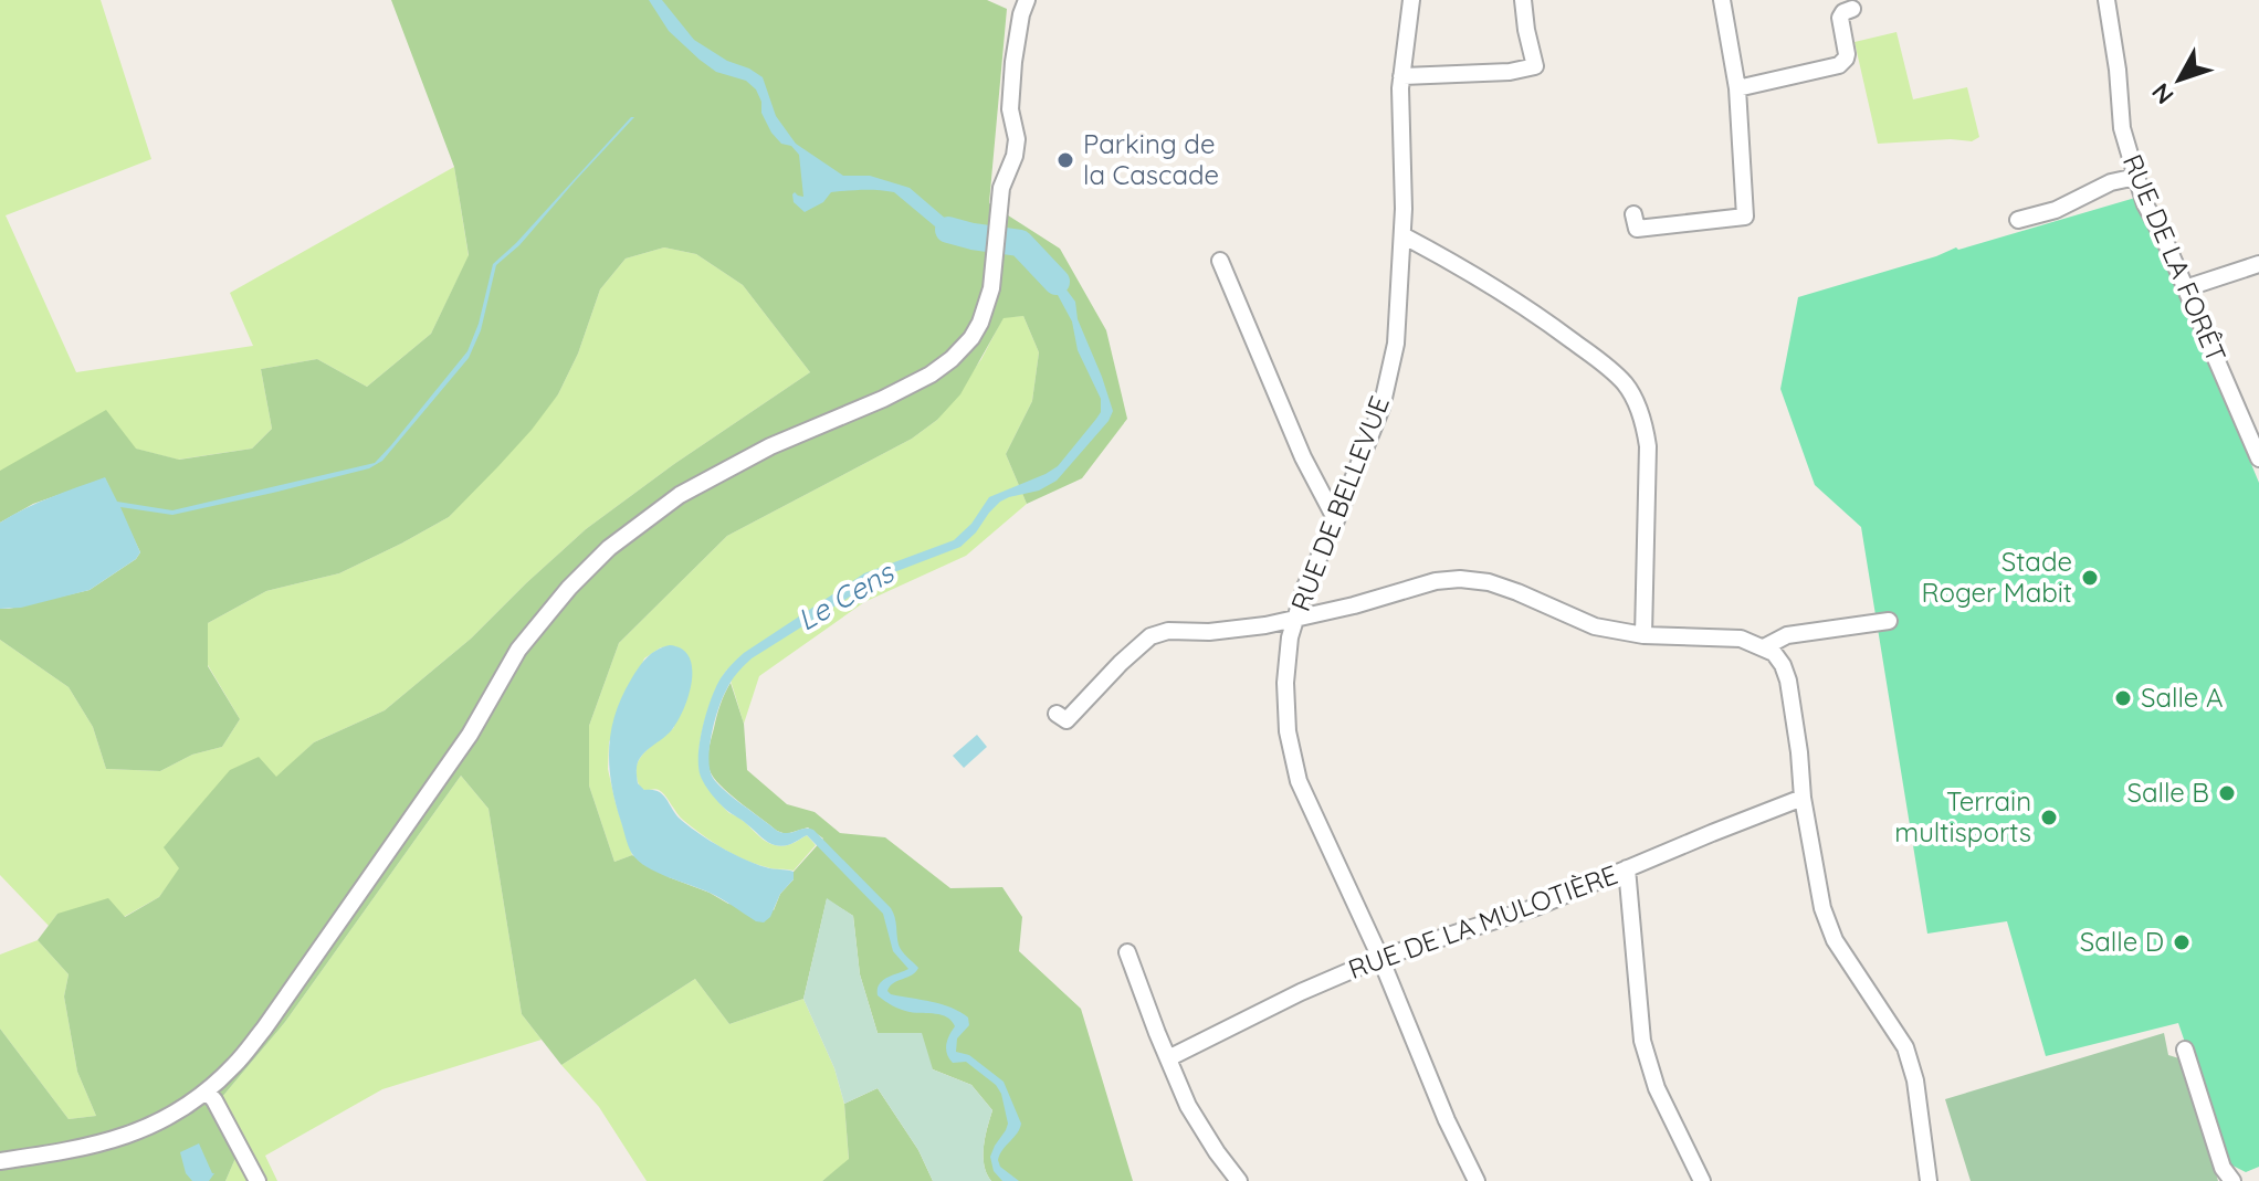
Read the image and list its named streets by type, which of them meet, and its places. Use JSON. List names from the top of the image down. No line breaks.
{"streets":{"street":["RUE DE LA FORÊT","RUE DE BELLEVUE","RUE DE LA MULOTIÈRE"]},"crossings":[["RUE DE BELLEVUE","RUE DE LA MULOTIÈRE"]],"water":["Le Cens"],"places":["Parking de la Cascade","Stade Roger Mabit","Salle A","Salle B","Terrain multisports","Salle D"],"north":"bottom left"}
